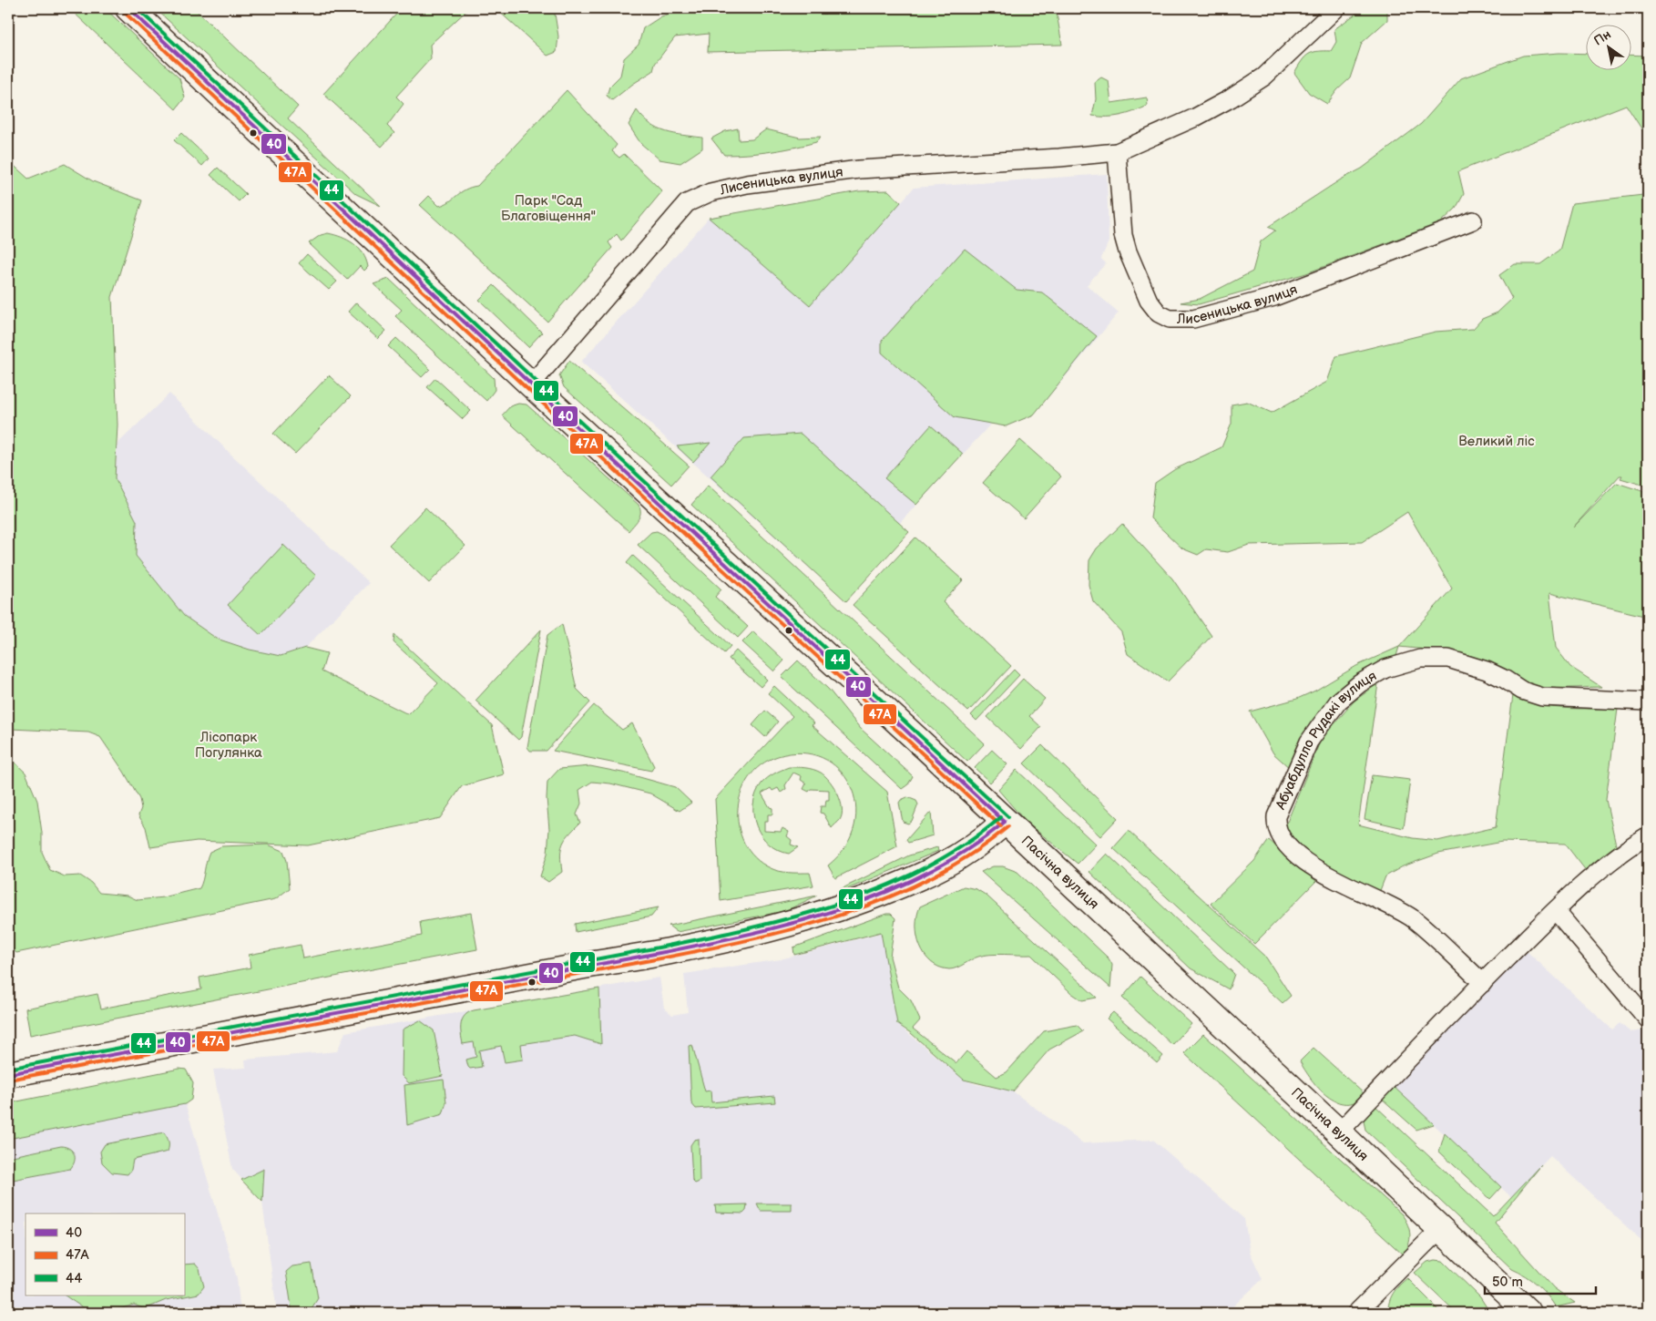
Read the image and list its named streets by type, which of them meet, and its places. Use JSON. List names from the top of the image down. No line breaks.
{"streets":{"main road":["Пасічна вулиця"],"street":["Лисеницька вулиця","Абуабдулло Рудакі вулиця"]},"crossings":[["Лисеницька вулиця","Пасічна вулиця"]],"parks":["Парк \"Сад Благовіщення\"","Великий ліс","Лісопарк Погулянка"],"lines":["transit line 40","transit line 44","transit line 47А"],"legend":["40","47А","44"],"scale_bar":"50 m","north":"top left"}
